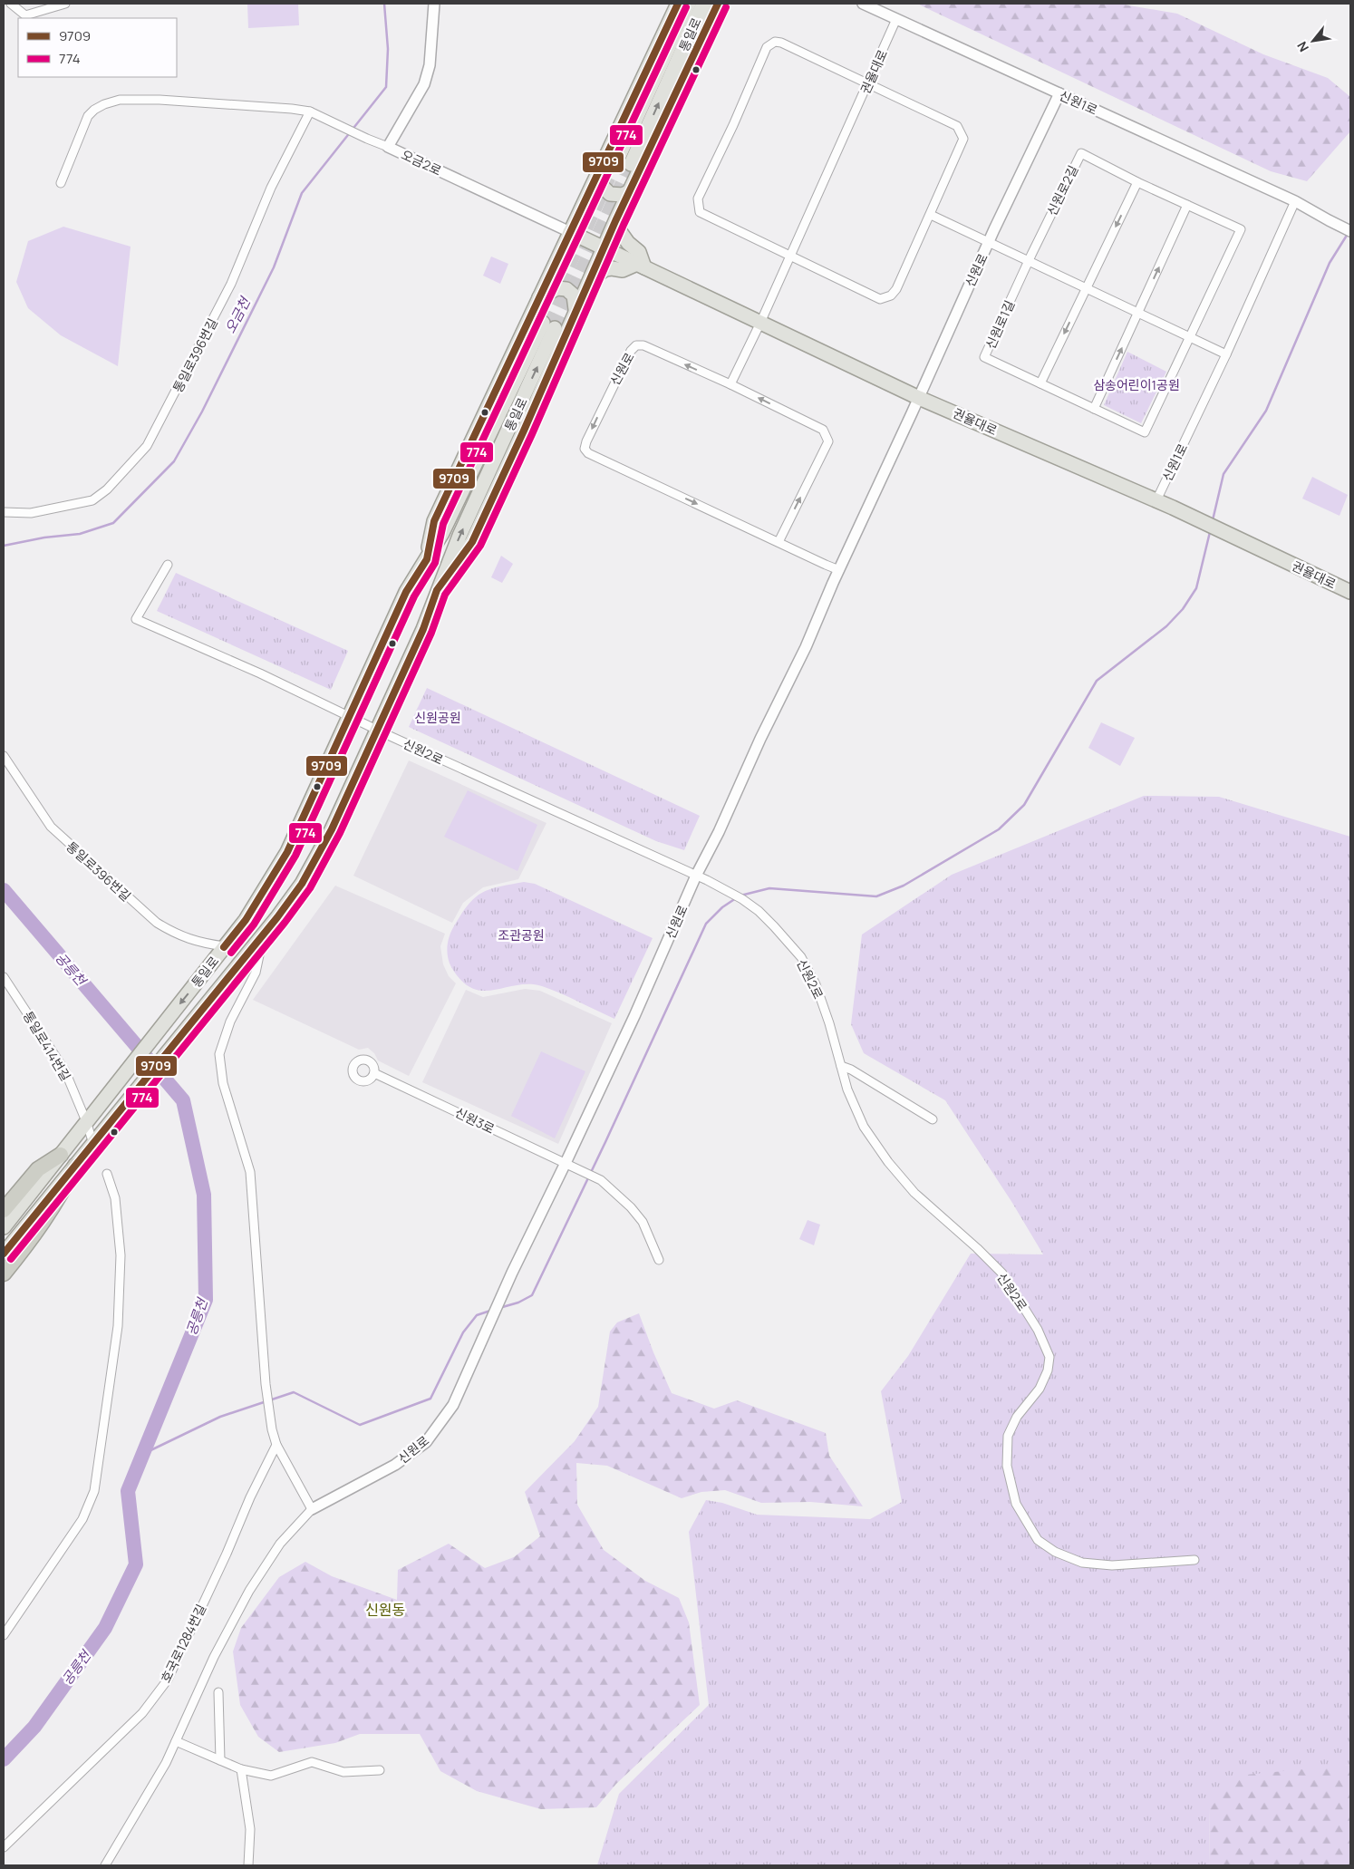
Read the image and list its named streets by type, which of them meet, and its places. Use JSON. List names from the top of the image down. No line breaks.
{"streets":{"main road":["통일로","권율대로"],"street":["신원1로","오금2로","신원로2길","신원로","신원로1길","통일로396번길","신원2로","통일로414번길","신원3로","호국로1284번길"]},"crossings":[["통일로","통일로396번길"],["통일로","신원2로"],["통일로","통일로414번길"],["권율대로","신원1로"],["권율대로","오금2로"],["권율대로","신원로"],["신원1로","신원로"],["신원로2길","신원로1길"],["신원로","신원2로"],["신원로","신원3로"]],"districts":["신원동"],"water":["오금천","공릉천"],"parks":["삼송어린이1공원","신원공원","조관공원"],"lines":["transit line 9709","transit line 774"],"legend":["9709","774"],"north":"bottom left"}
